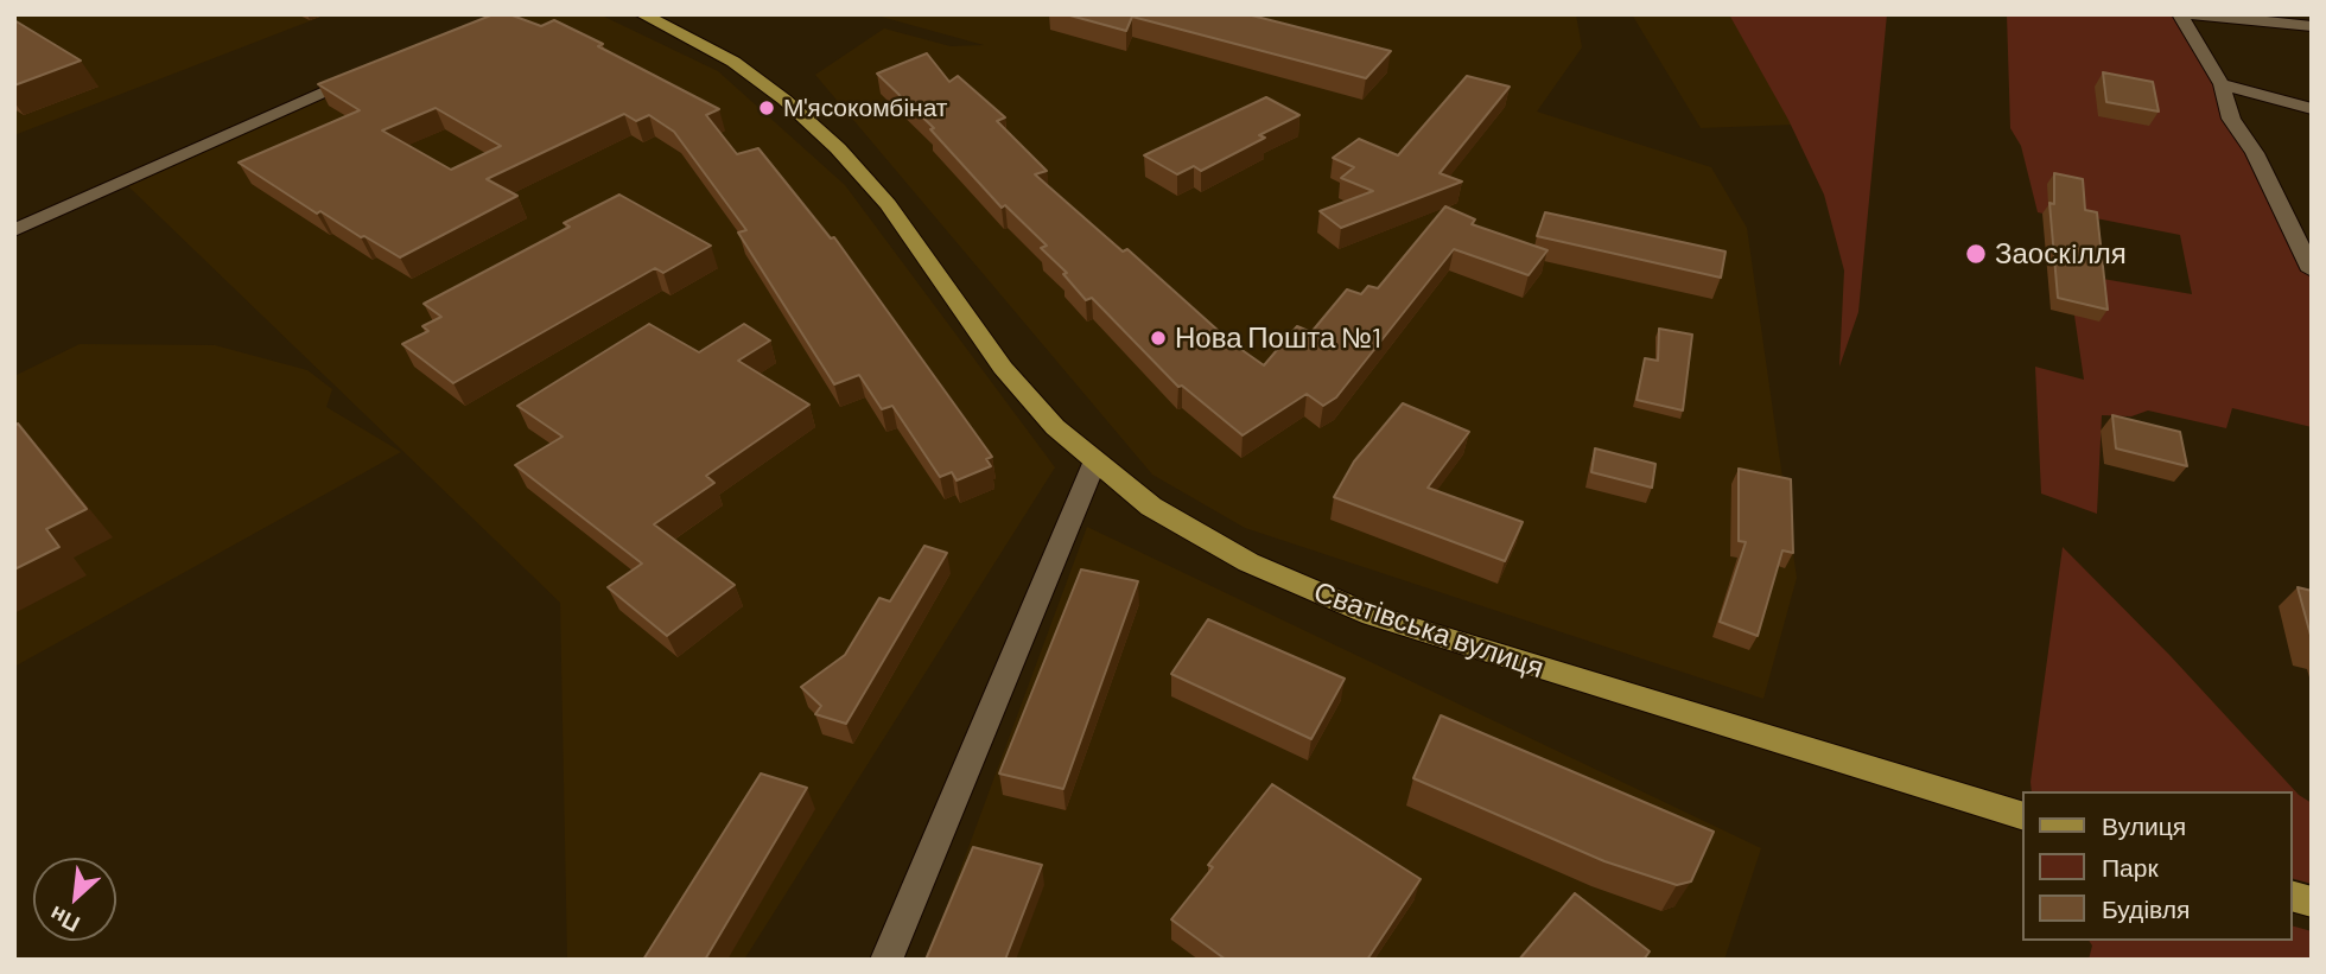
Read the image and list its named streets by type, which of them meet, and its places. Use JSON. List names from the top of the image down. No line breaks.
{"streets":{"main road":["Сватівська вулиця"]},"places":["М'ясокомбінат","Заоскiлля","Нова Пошта №1"],"legend":["Вулиця","Парк","Будівля"],"north":"bottom left"}
